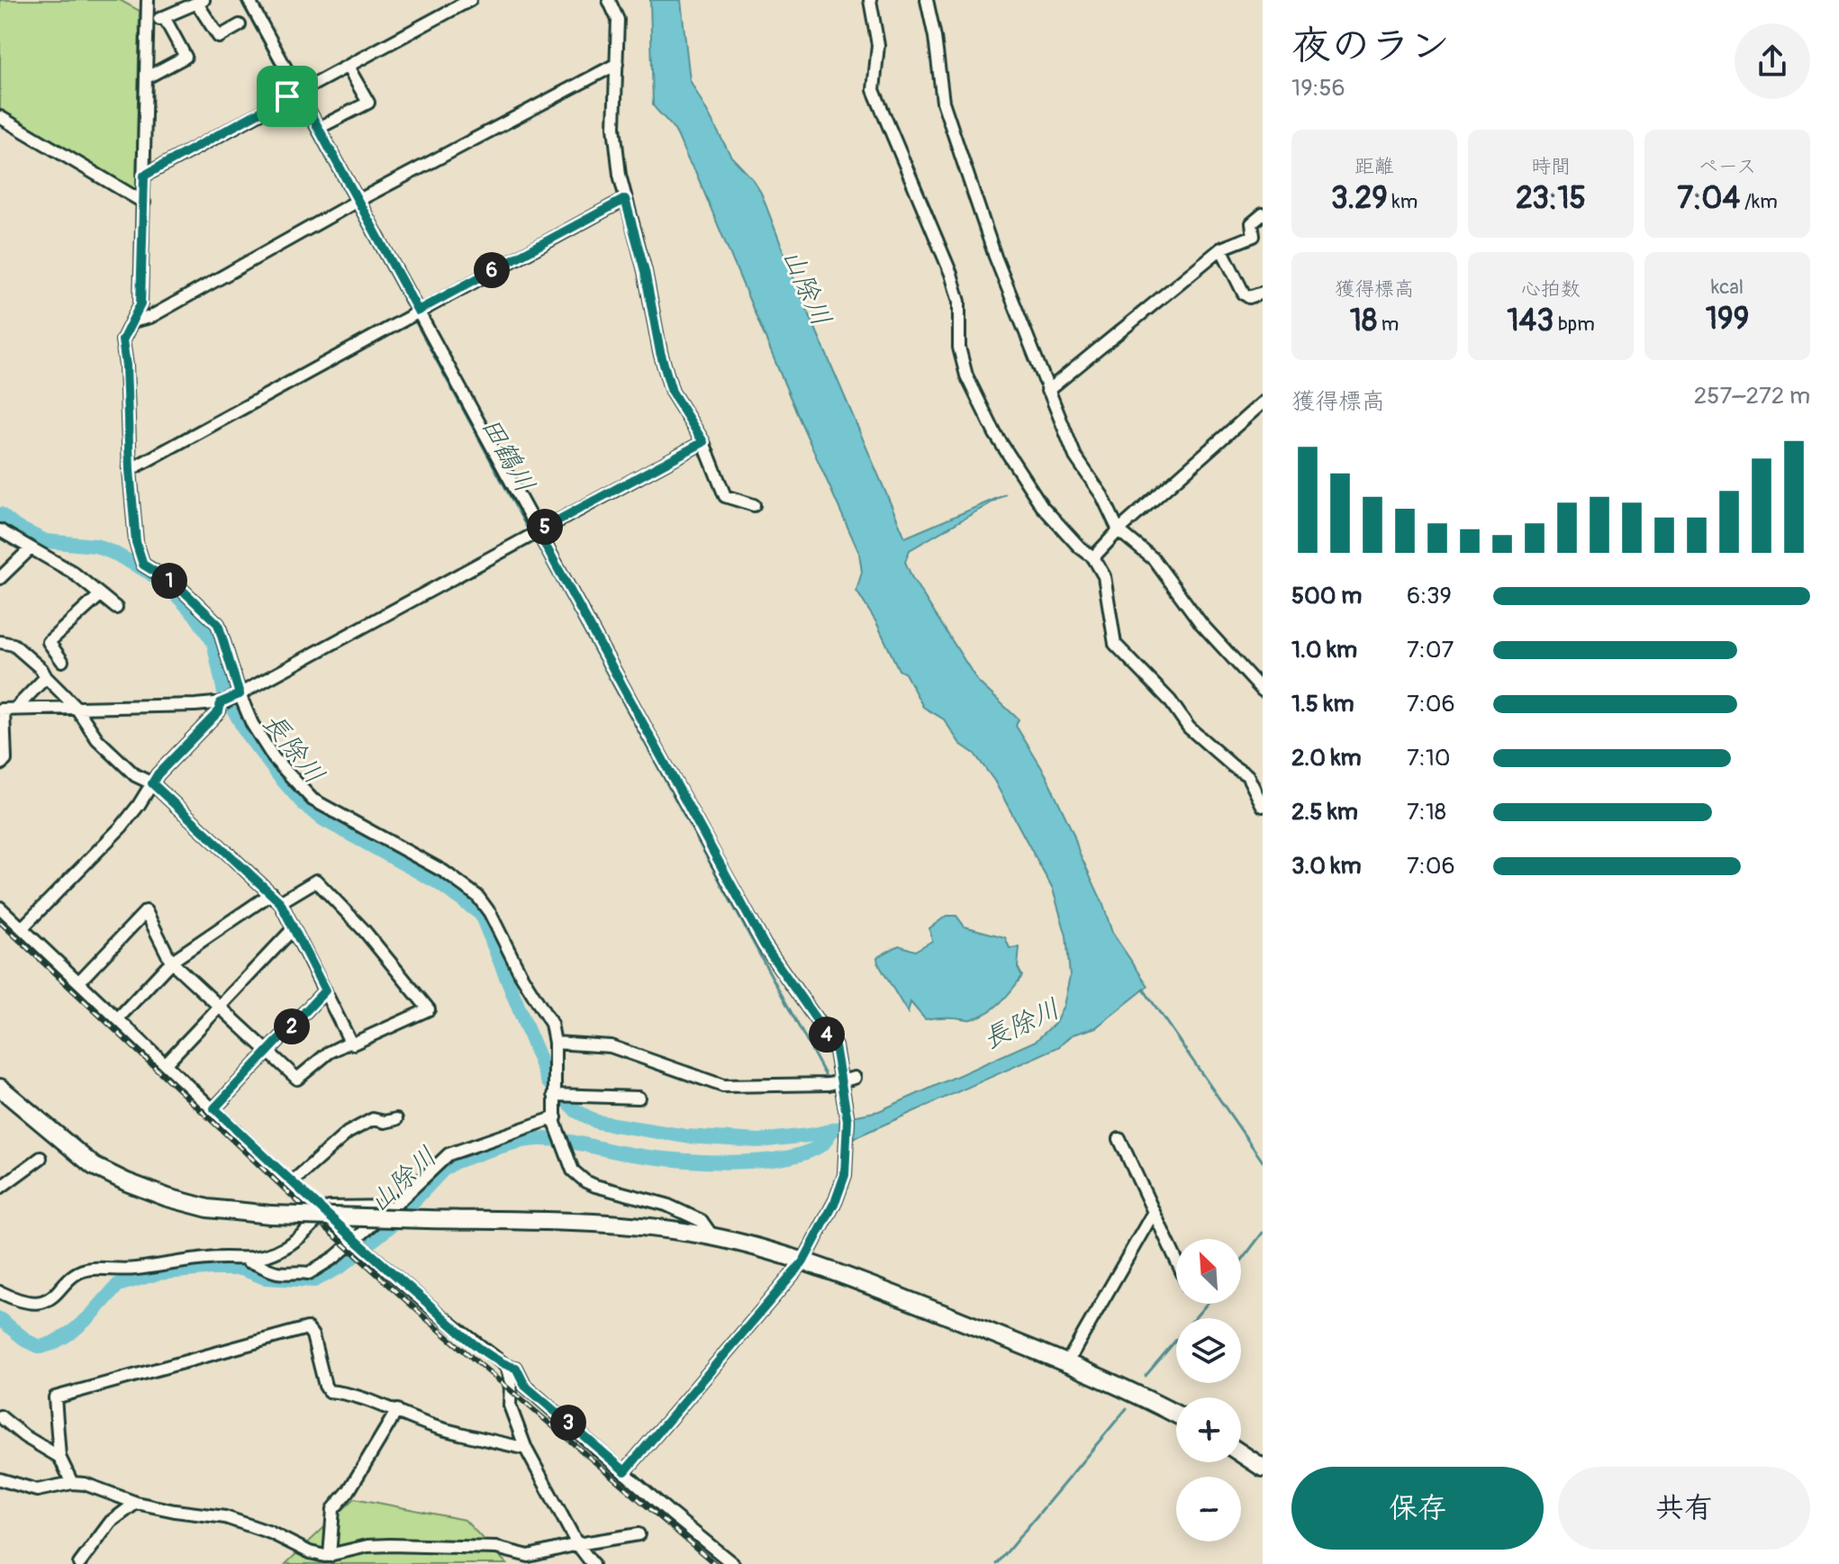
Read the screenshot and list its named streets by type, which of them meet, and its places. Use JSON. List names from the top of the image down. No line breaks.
{"water":["山除川","田鶴川","長除川"],"north":"top left","page":{"heading":["夜のラン","19:56"],"stats":[["距離","3.29 km"],["時間","23:15"],["ペース","7:04 /km"],["獲得標高","18 m"],["心拍数","143 bpm"],["kcal","199"]],"pins":["6","5","1","2","4","3"],"chart":["獲得標高","257–272 m"],"list":[{"name":"500 m","note":"6:39"},{"name":"1.0 km","note":"7:07"},{"name":"1.5 km","note":"7:06"},{"name":"2.0 km","note":"7:10"},{"name":"2.5 km","note":"7:18"},{"name":"3.0 km","note":"7:06"}],"map_buttons":["+","−"],"buttons":["保存","共有"]}}
